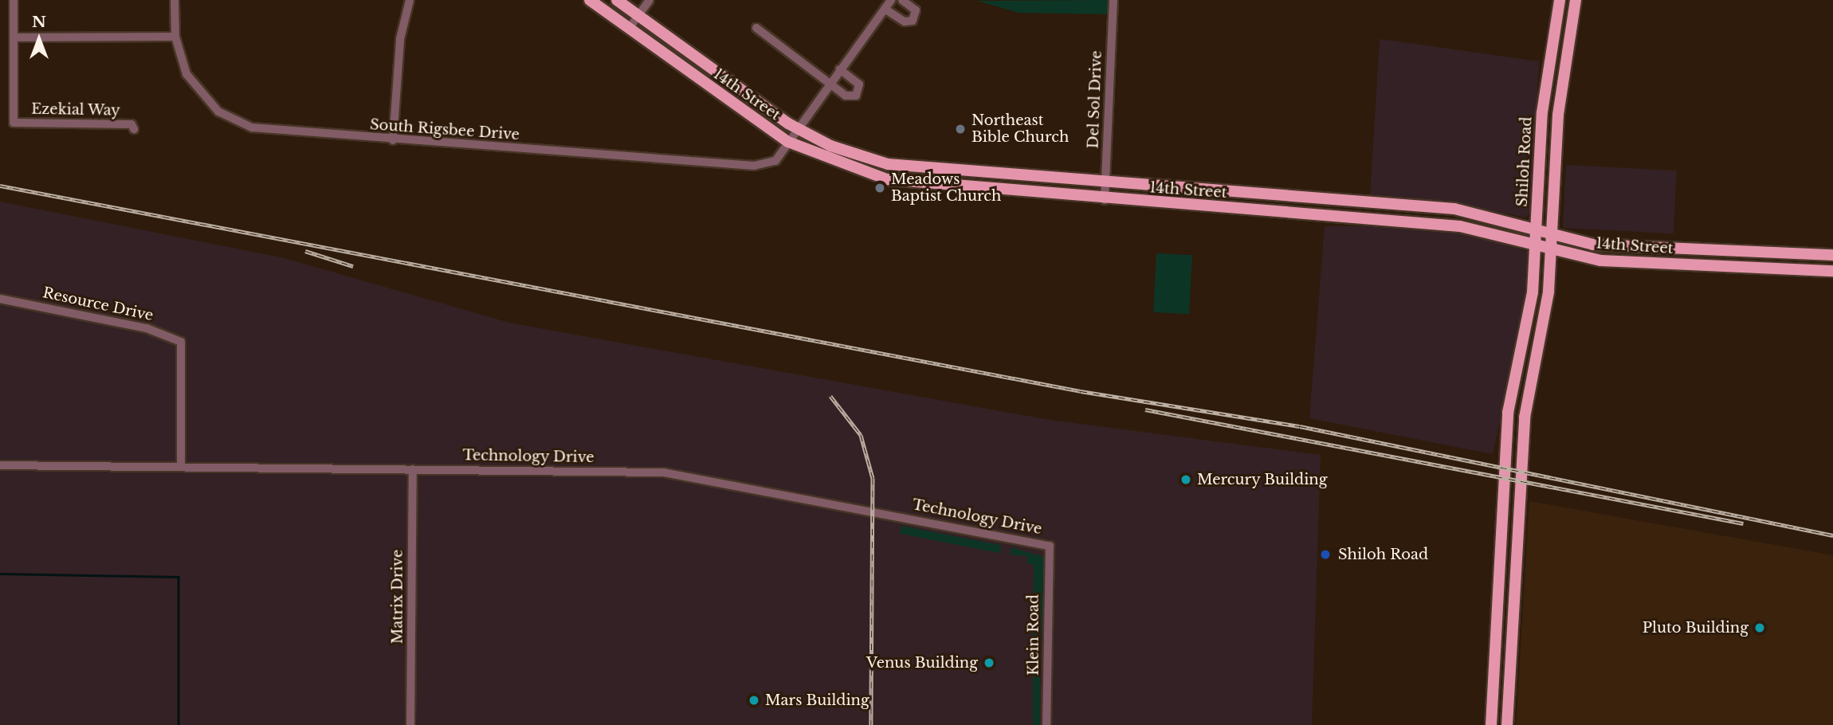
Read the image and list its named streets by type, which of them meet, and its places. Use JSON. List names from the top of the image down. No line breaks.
{"streets":{"main road":["14th Street","Shiloh Road"],"street":["Del Sol Drive","Ezekial Way","South Rigsbee Drive","Resource Drive","Technology Drive","Matrix Drive","Klein Road"]},"crossings":[["14th Street","Del Sol Drive"],["14th Street","South Rigsbee Drive"],["14th Street","Shiloh Road"],["Resource Drive","Technology Drive"],["Technology Drive","Matrix Drive"],["Technology Drive","Klein Road"]],"places":["Northeast Bible Church","Meadows Baptist Church","Mercury Building","Shiloh Road","Pluto Building","Venus Building","Mars Building"],"north":"top"}
